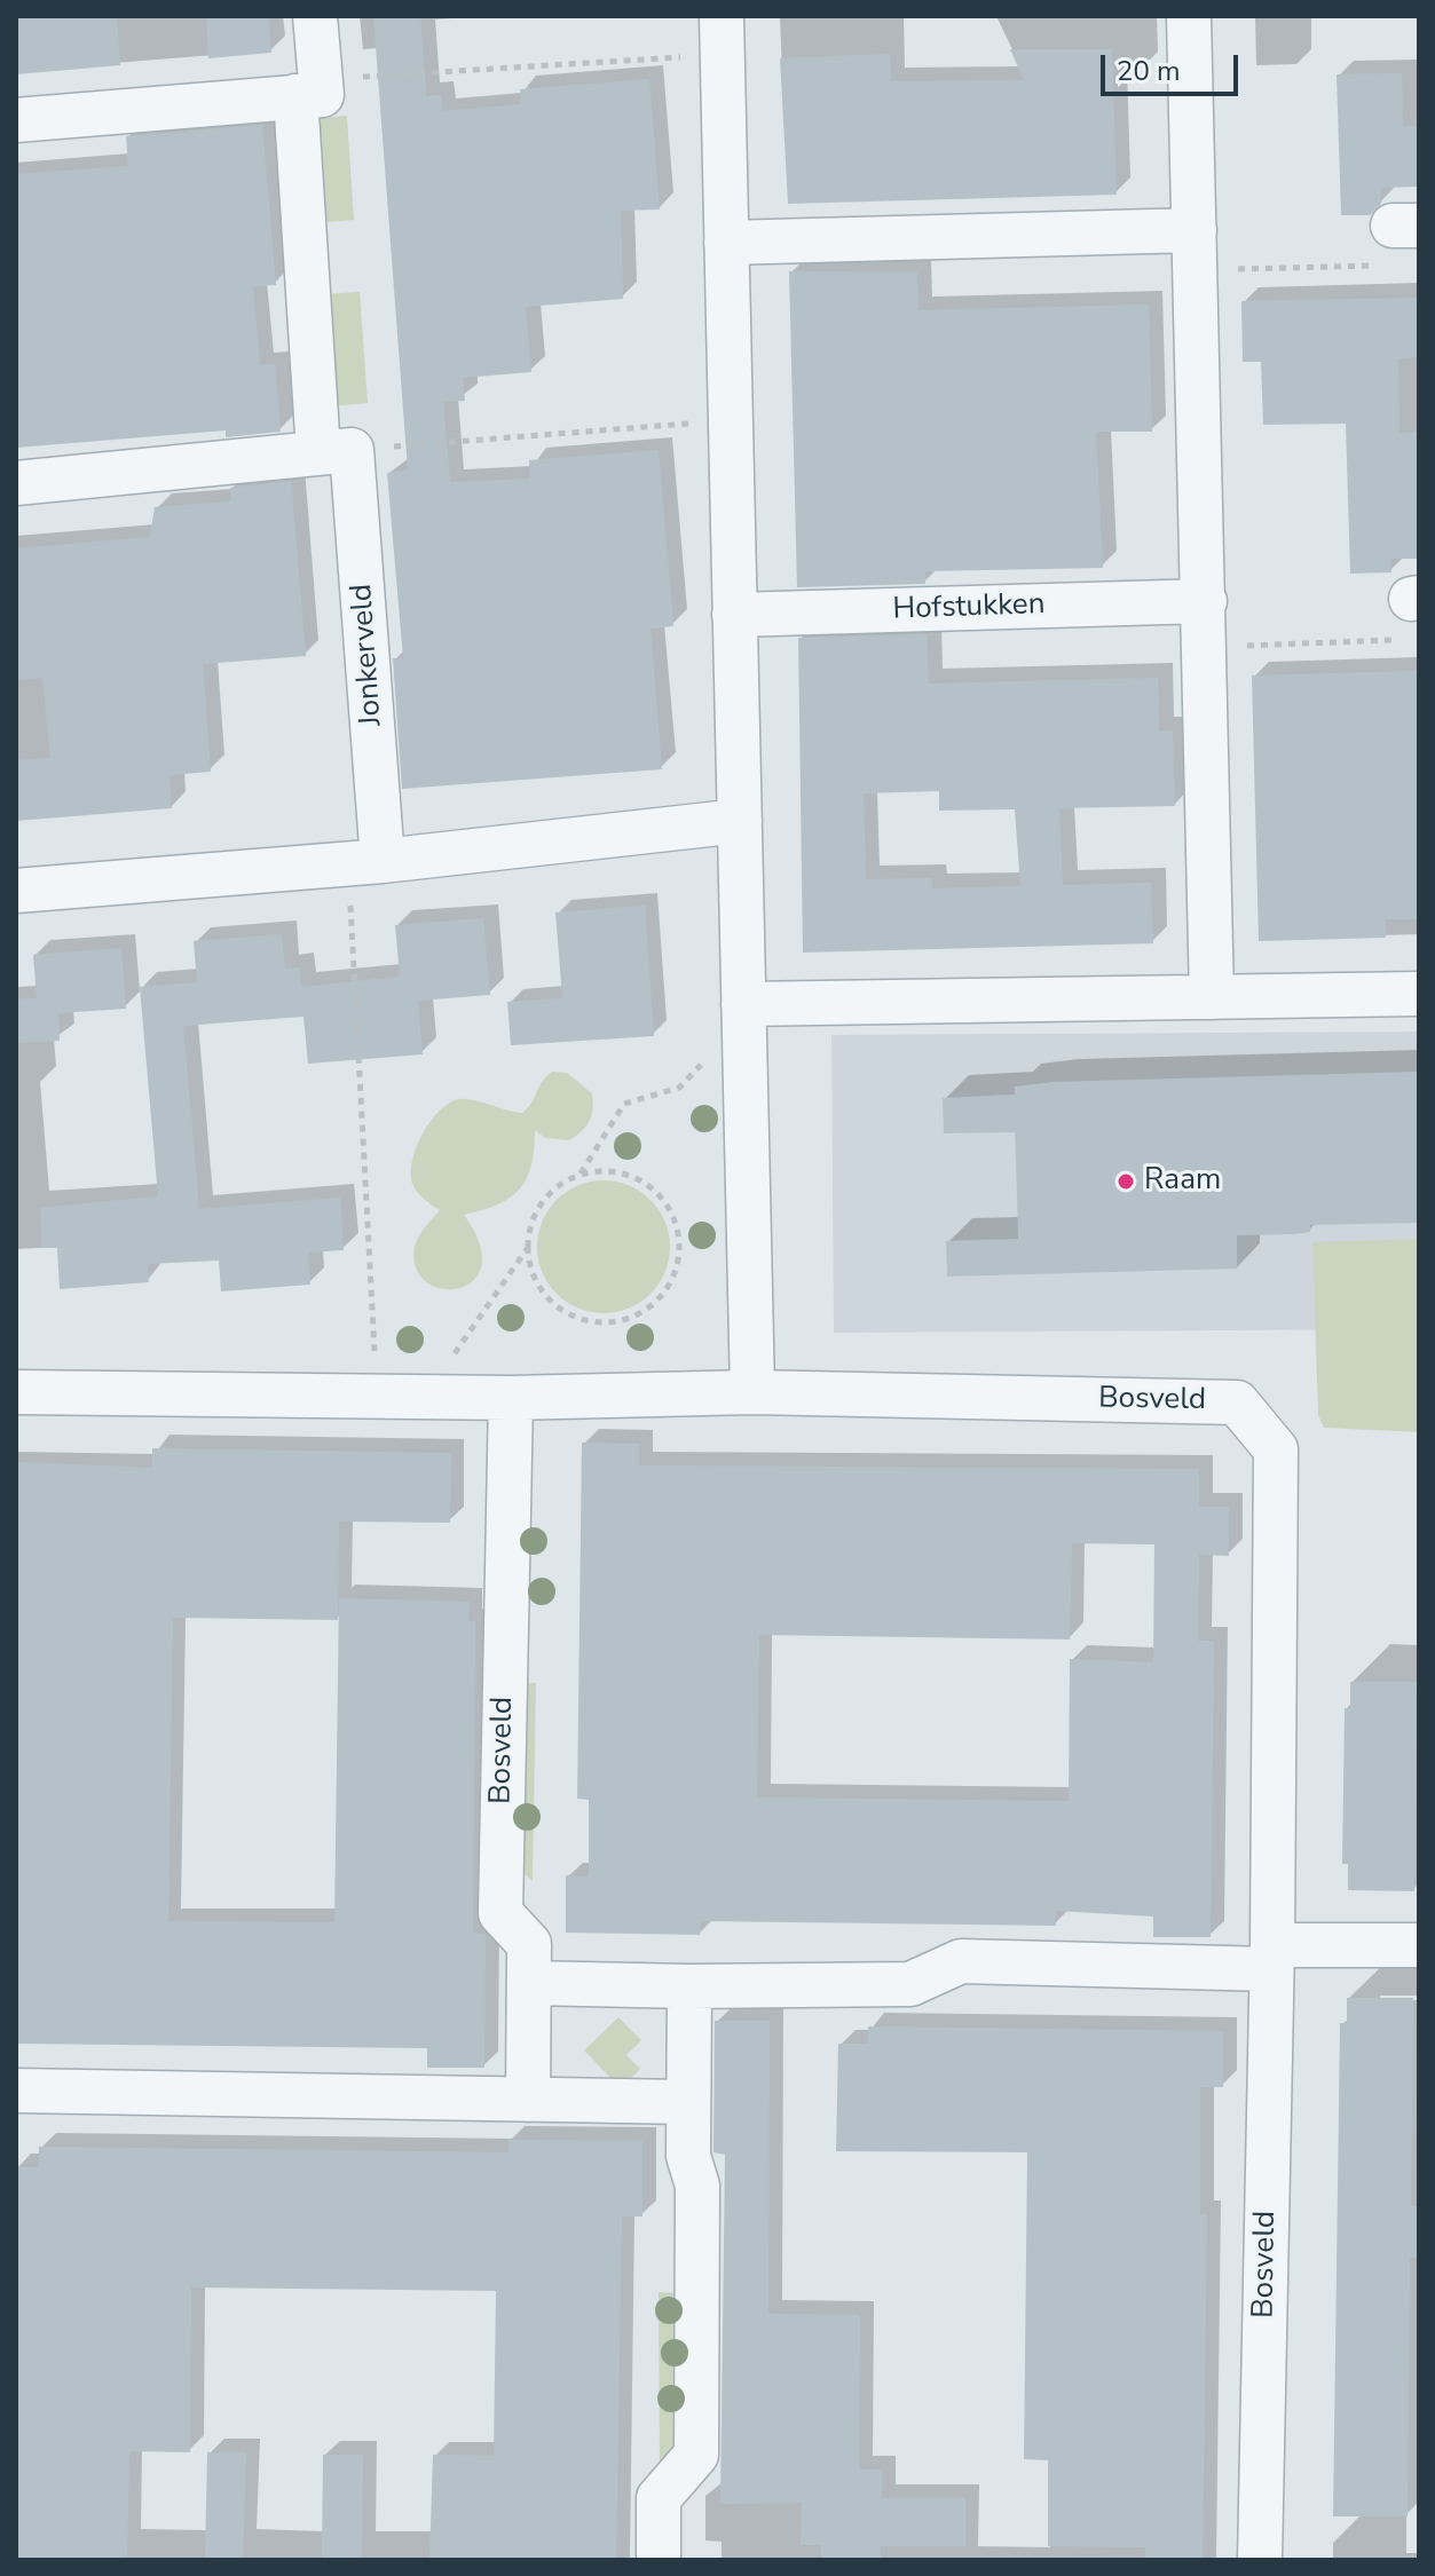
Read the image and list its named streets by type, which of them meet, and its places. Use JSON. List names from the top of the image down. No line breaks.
{"streets":{"street":["Hofstukken","Jonkerveld","Bosveld"]},"places":["Raam"],"scale_bar":"20 m"}
